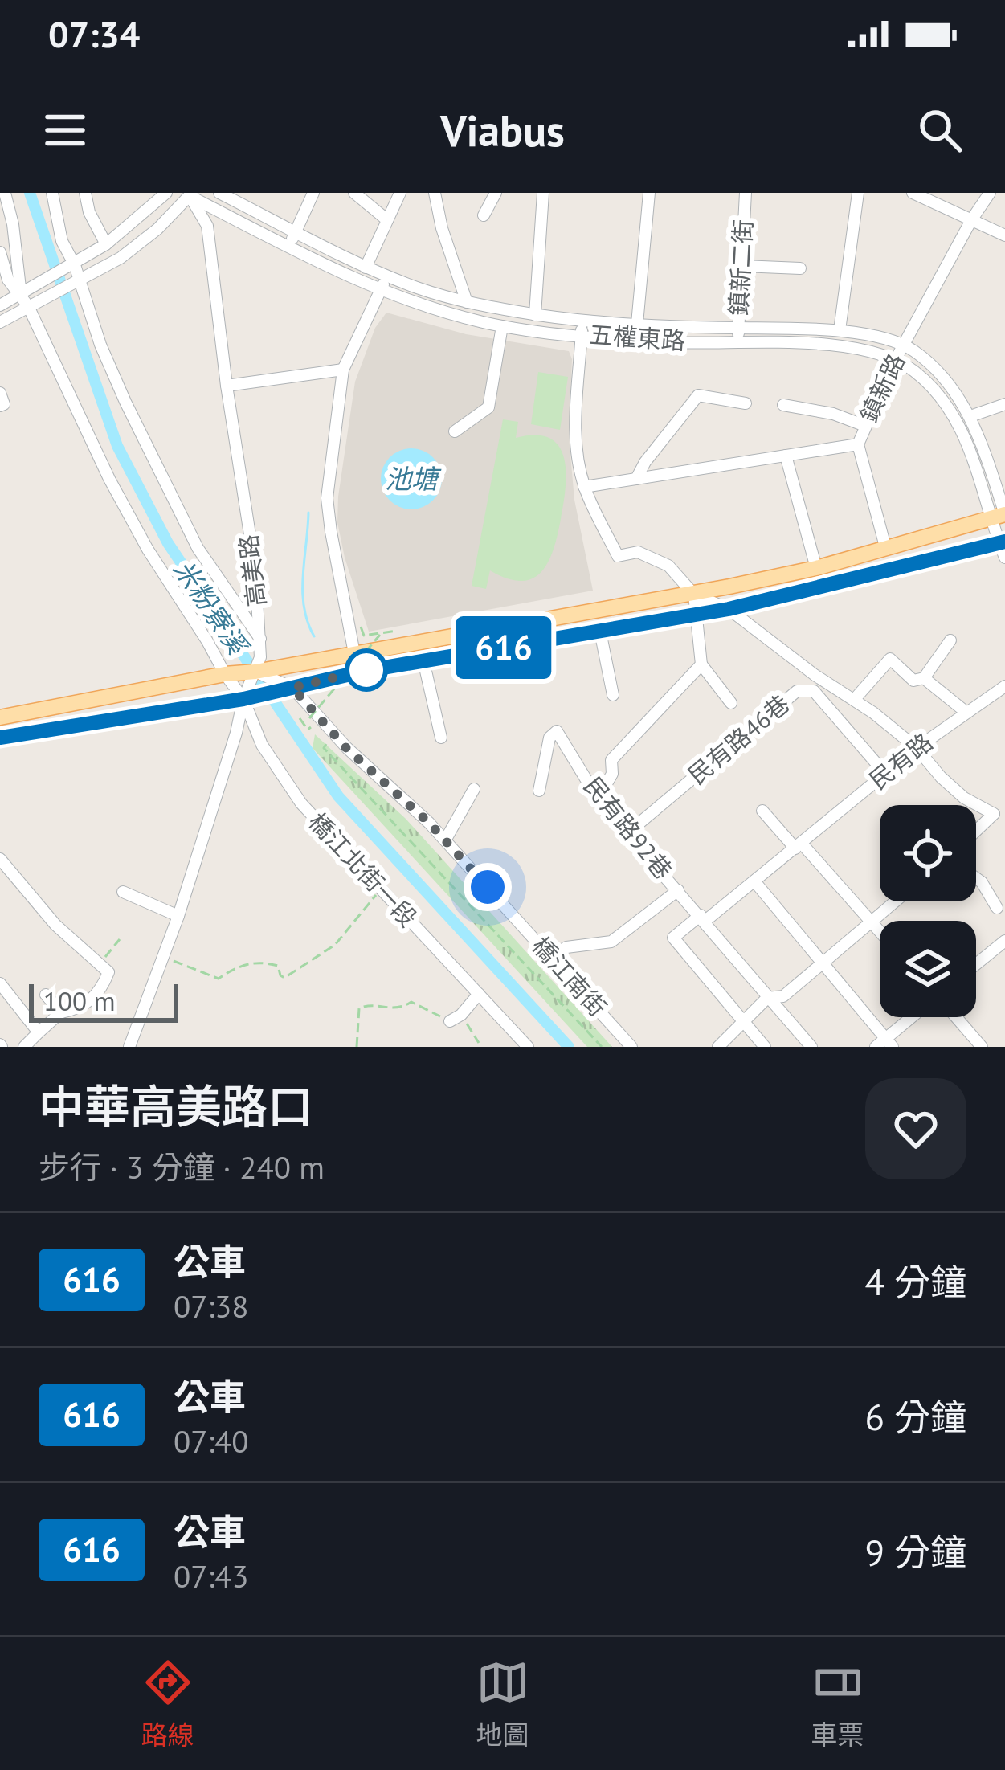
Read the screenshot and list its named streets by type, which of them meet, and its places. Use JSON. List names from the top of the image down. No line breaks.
{"streets":{"street":["鎮新二街","五權東路","鎮新路","高美路","民有路46巷","民有路","民有路92巷","橋江北街一段","橋江南街"]},"crossings":[["鎮新二街","五權東路"],["五權東路","鎮新路"],["五權東路","高美路"],["高美路","橋江北街一段"],["高美路","橋江南街"],["民有路46巷","民有路"],["民有路46巷","民有路92巷"],["民有路","民有路92巷"]],"water":["池塘","米粉寮溪"],"lines":["bus line 616"],"scale_bar":"100 m","page":{"status":"07:34","header":"Viabus","on_map":"616","scale":"100 m","heading":["中華高美路口","步行 · 3 分鐘 · 240 m"],"list":[{"mark":"616","name":"公車","note":"07:38","value":"4 分鐘"},{"mark":"616","name":"公車","note":"07:40","value":"6 分鐘"},{"mark":"616","name":"公車","note":"07:43","value":"9 分鐘"}],"tabs":["路線","地圖","車票"]}}
